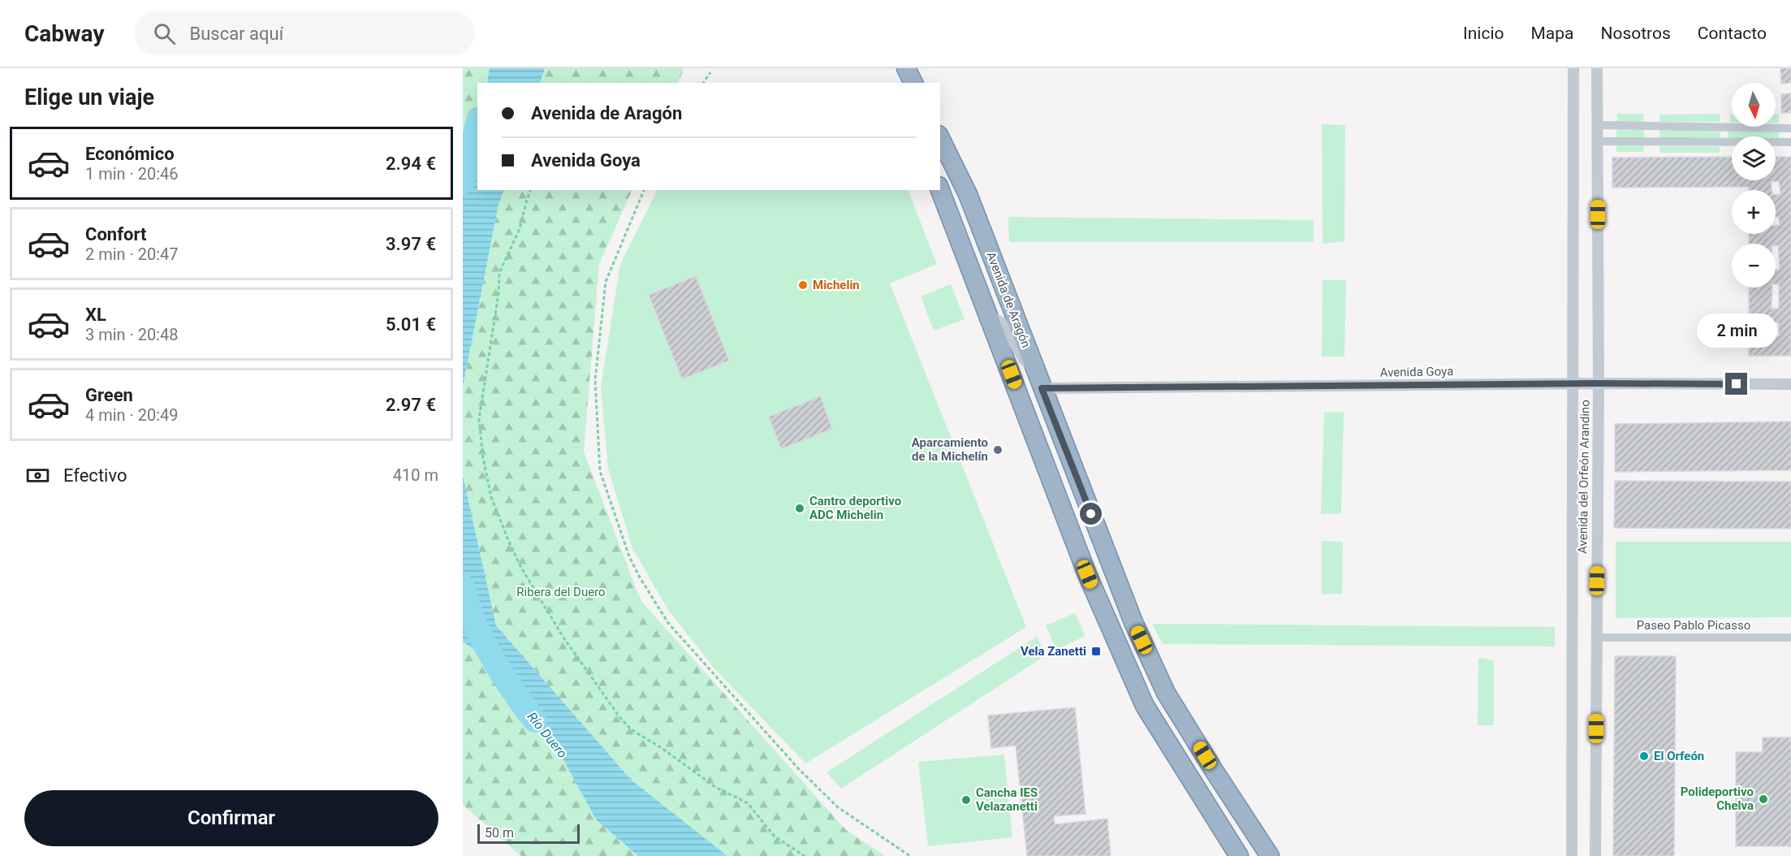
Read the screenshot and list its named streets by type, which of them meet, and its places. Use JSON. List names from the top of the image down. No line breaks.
{"streets":{"highway":["Avenida de Aragón"],"street":["Avenida Goya","Avenida del Orfeón Arandino","Paseo Pablo Picasso"]},"crossings":[["Avenida de Aragón","Avenida Goya"],["Avenida Goya","Avenida del Orfeón Arandino"],["Avenida del Orfeón Arandino","Paseo Pablo Picasso"]],"water":["Río Duero"],"parks":["Ribera del Duero"],"places":{"other":["Michelin","Aparcamiento de la Michelín","Cantro deportivo ADC Michelin","El Orfeón","Polideportivo Chelva","Cancha IES Velazanetti"],"transit":["Vela Zanetti"]},"scale_bar":"50 m","north":"bottom","page":{"header":"Cabway","search":"Buscar aquí","nav":["Inicio","Mapa","Nosotros","Contacto"],"heading":"Elige un viaje","map_buttons":["+","−"],"banner":["Avenida de Aragón","Avenida Goya"],"list":[{"name":"Económico","note":"1 min · 20:46","value":"2.94 €"},{"name":"Confort","note":"2 min · 20:47","value":"3.97 €"},{"name":"XL","note":"3 min · 20:48","value":"5.01 €"},{"name":"Green","note":"4 min · 20:49","value":"2.97 €"}],"bubble":"2 min","pay":["Efectivo","410 m"],"buttons":"Confirmar","scale":"50 m"}}
